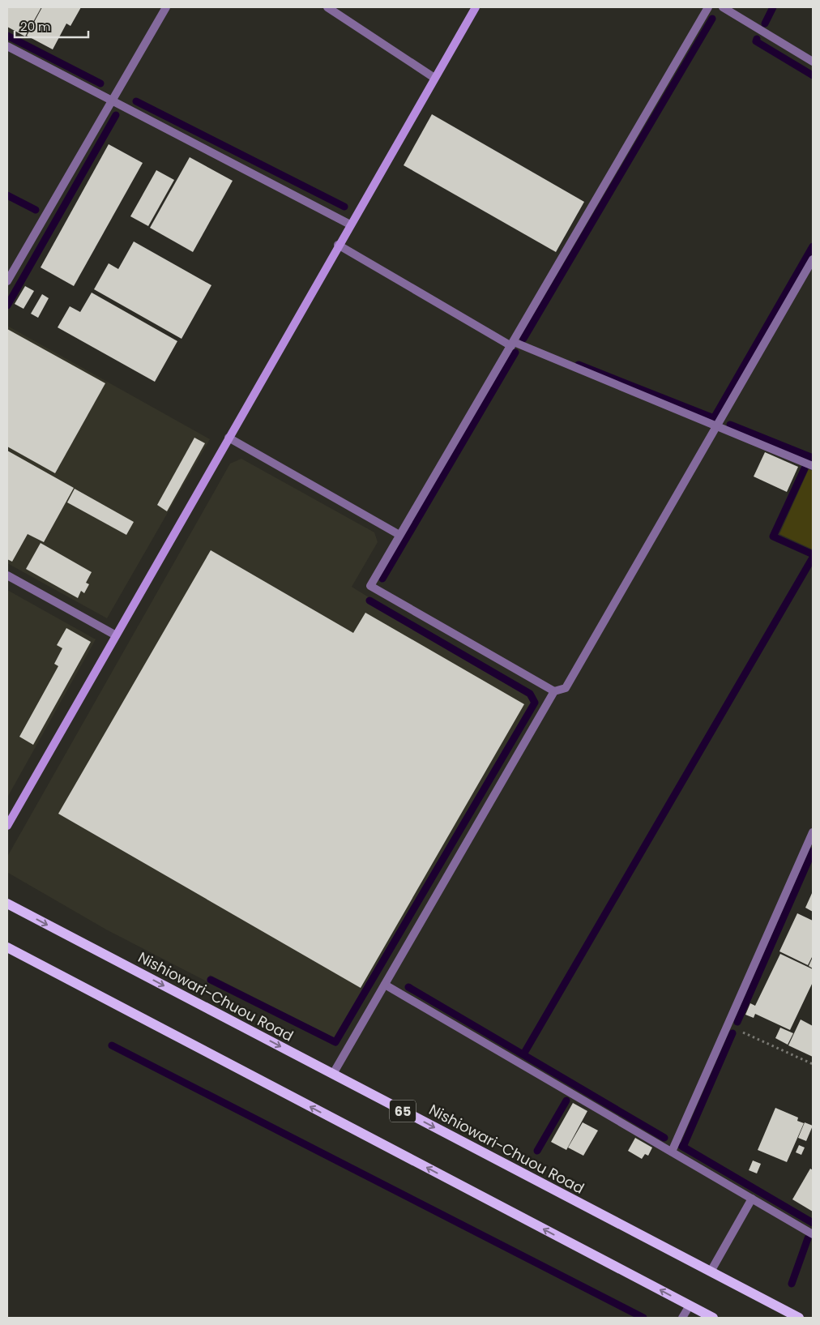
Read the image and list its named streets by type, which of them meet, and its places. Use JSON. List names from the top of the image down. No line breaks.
{"streets":{"main road":["Nishiowari-Chuou Road","65"]},"scale_bar":"20 m"}
